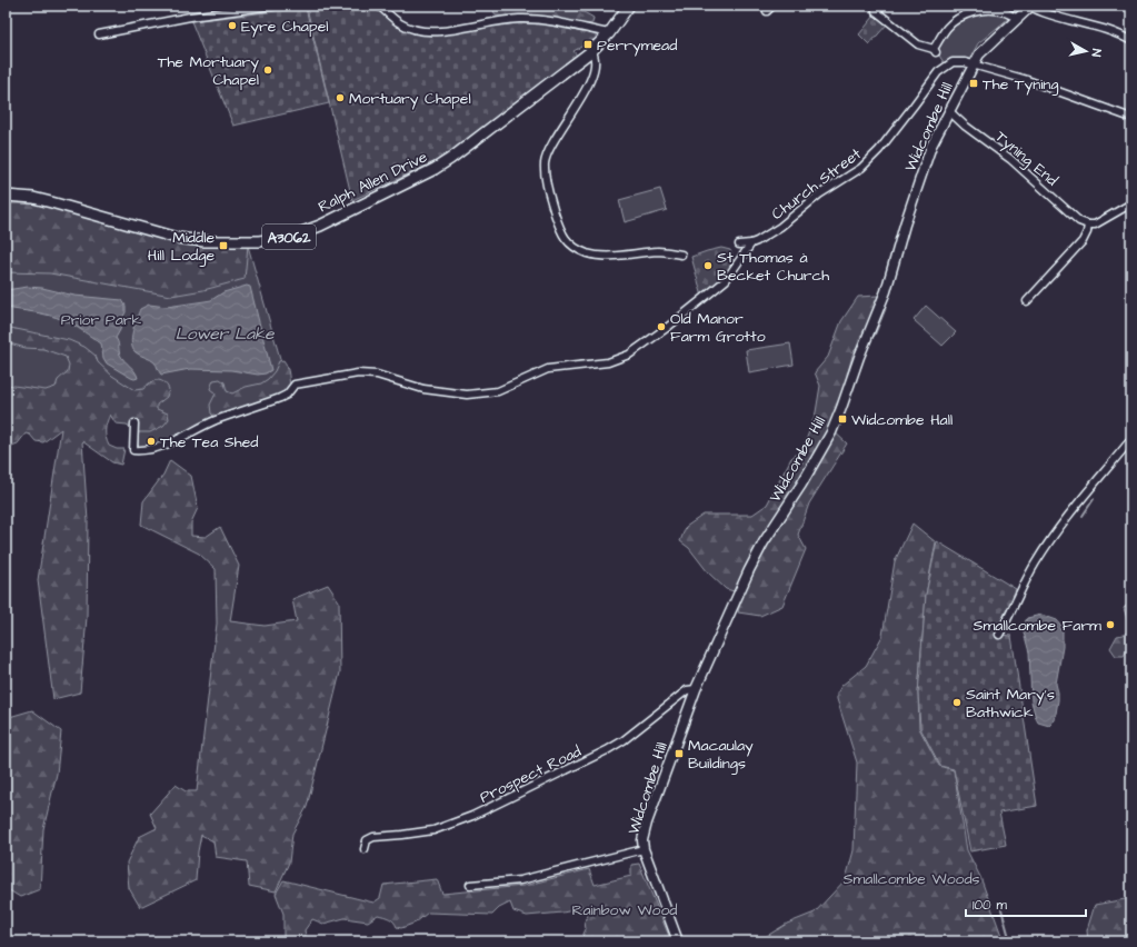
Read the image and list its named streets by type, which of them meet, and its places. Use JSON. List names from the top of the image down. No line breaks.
{"streets":{"main road":["Ralph Allen Drive","A3062"],"street":["Widcombe Hill","Tyning End","Church Street","Prospect Road"]},"crossings":[["Widcombe Hill","Tyning End"],["Widcombe Hill","Church Street"],["Widcombe Hill","Prospect Road"],["Ralph Allen Drive","A3062"]],"water":["Lower Lake"],"parks":["Prior Park","Smallcombe Woods","Rainbow Wood"],"places":{"other":["Eyre Chapel","The Mortuary Chapel","Mortuary Chapel","St Thomas à Becket Church","Old Manor Farm Grotto","The Tea Shed","Smallcombe Farm","Saint Mary's Bathwick"],"transit":["Perrymead","The Tyning","Middle Hill Lodge","Widcombe Hall","Macaulay Buildings"]},"scale_bar":"100 m","north":"right"}
